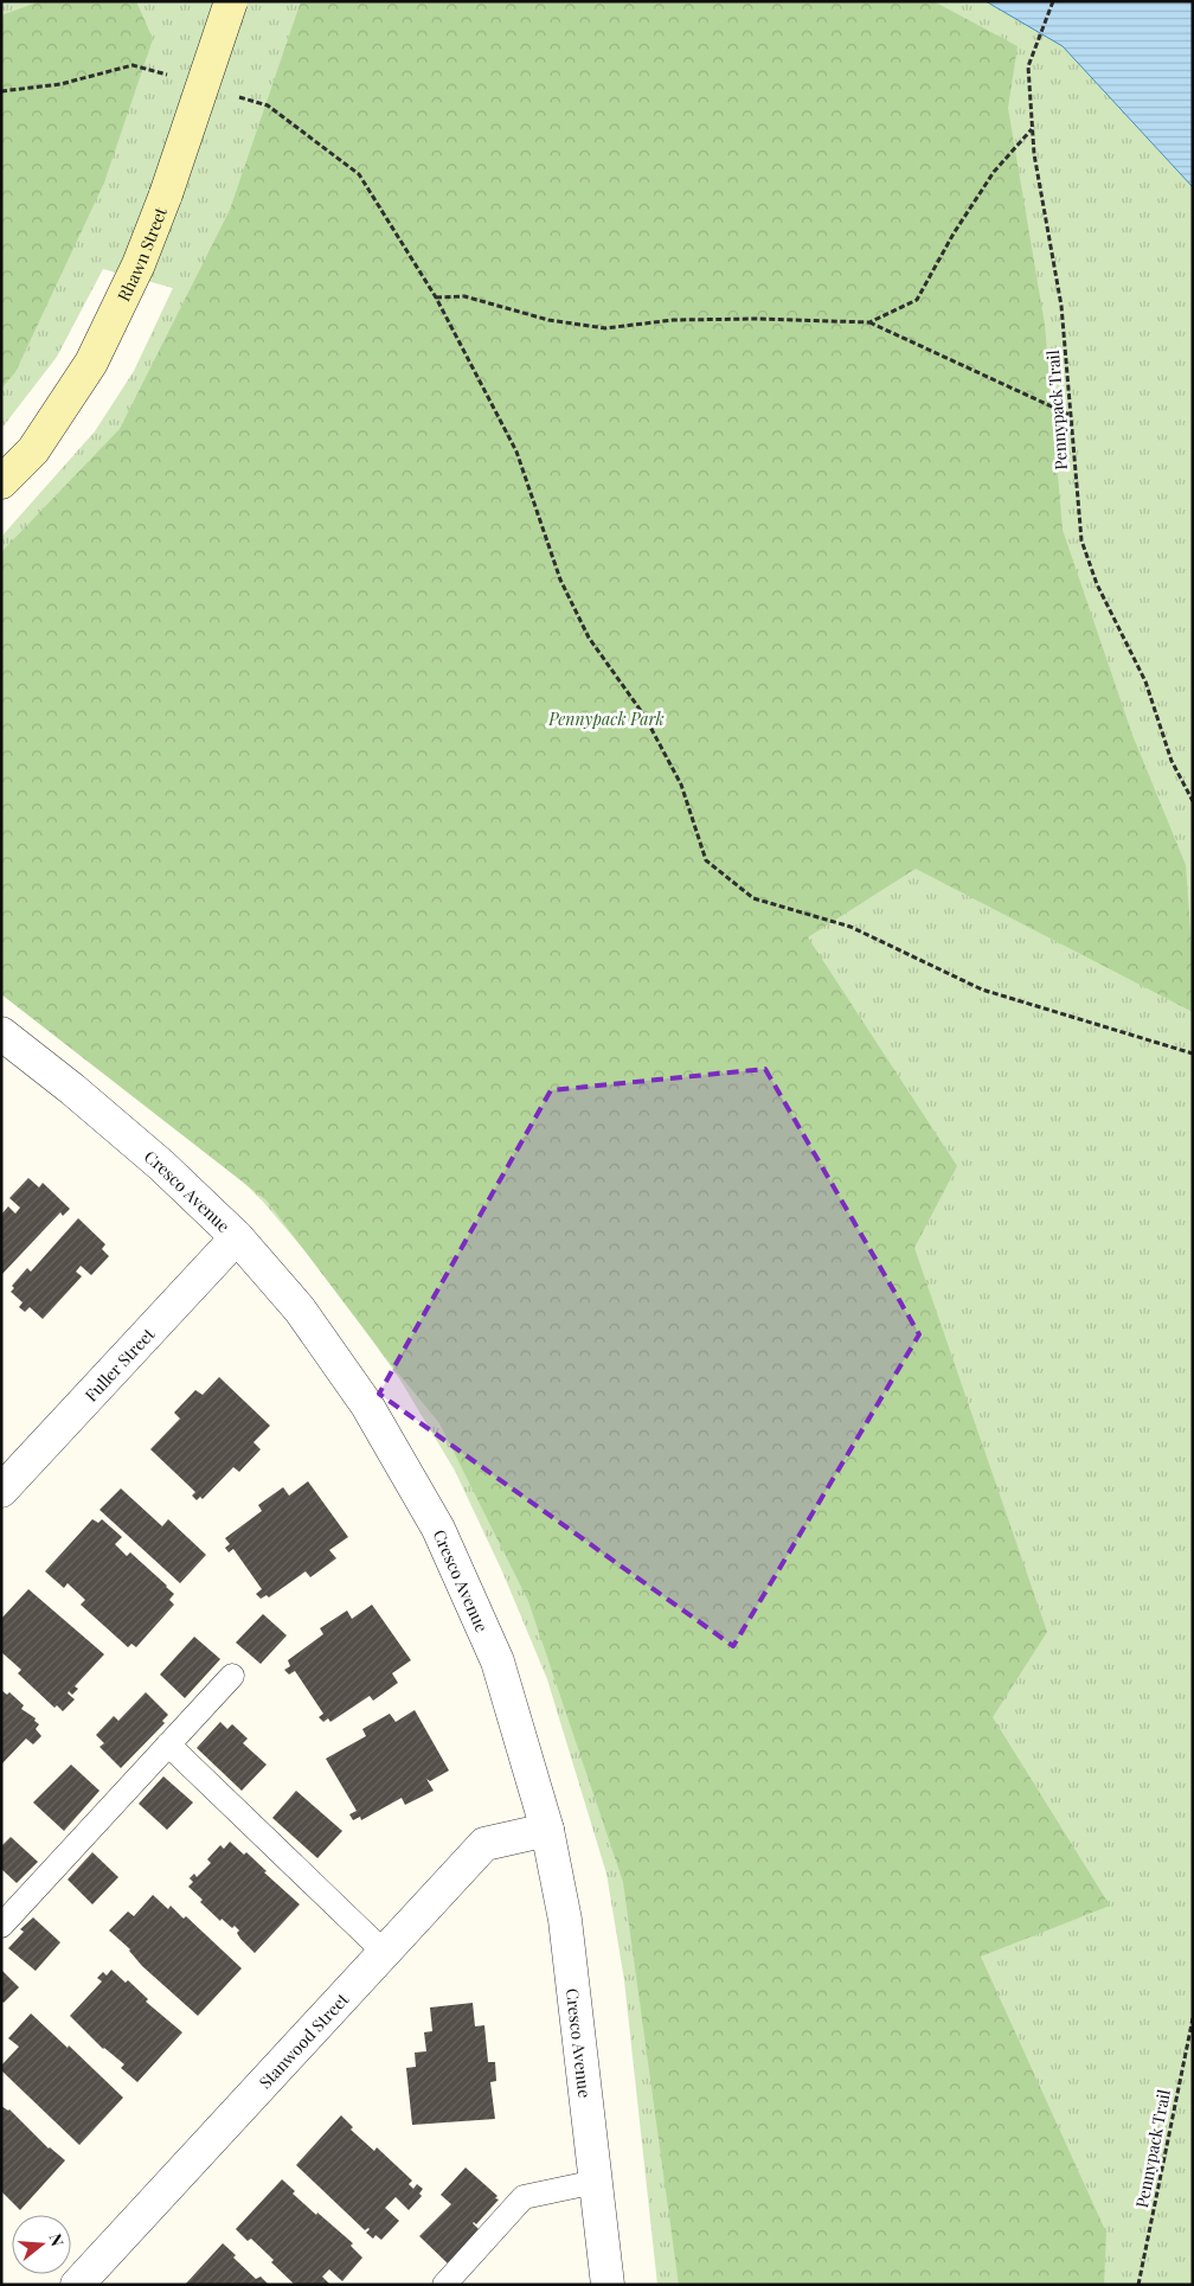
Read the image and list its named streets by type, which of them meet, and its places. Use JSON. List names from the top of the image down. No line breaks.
{"streets":{"main road":["Rhawn Street"],"street":["Cresco Avenue","Fuller Street","Stanwood Street"],"path":["Pennypack Trail"]},"crossings":[["Cresco Avenue","Fuller Street"],["Cresco Avenue","Stanwood Street"]],"parks":["Pennypack Park"],"north":"right"}
